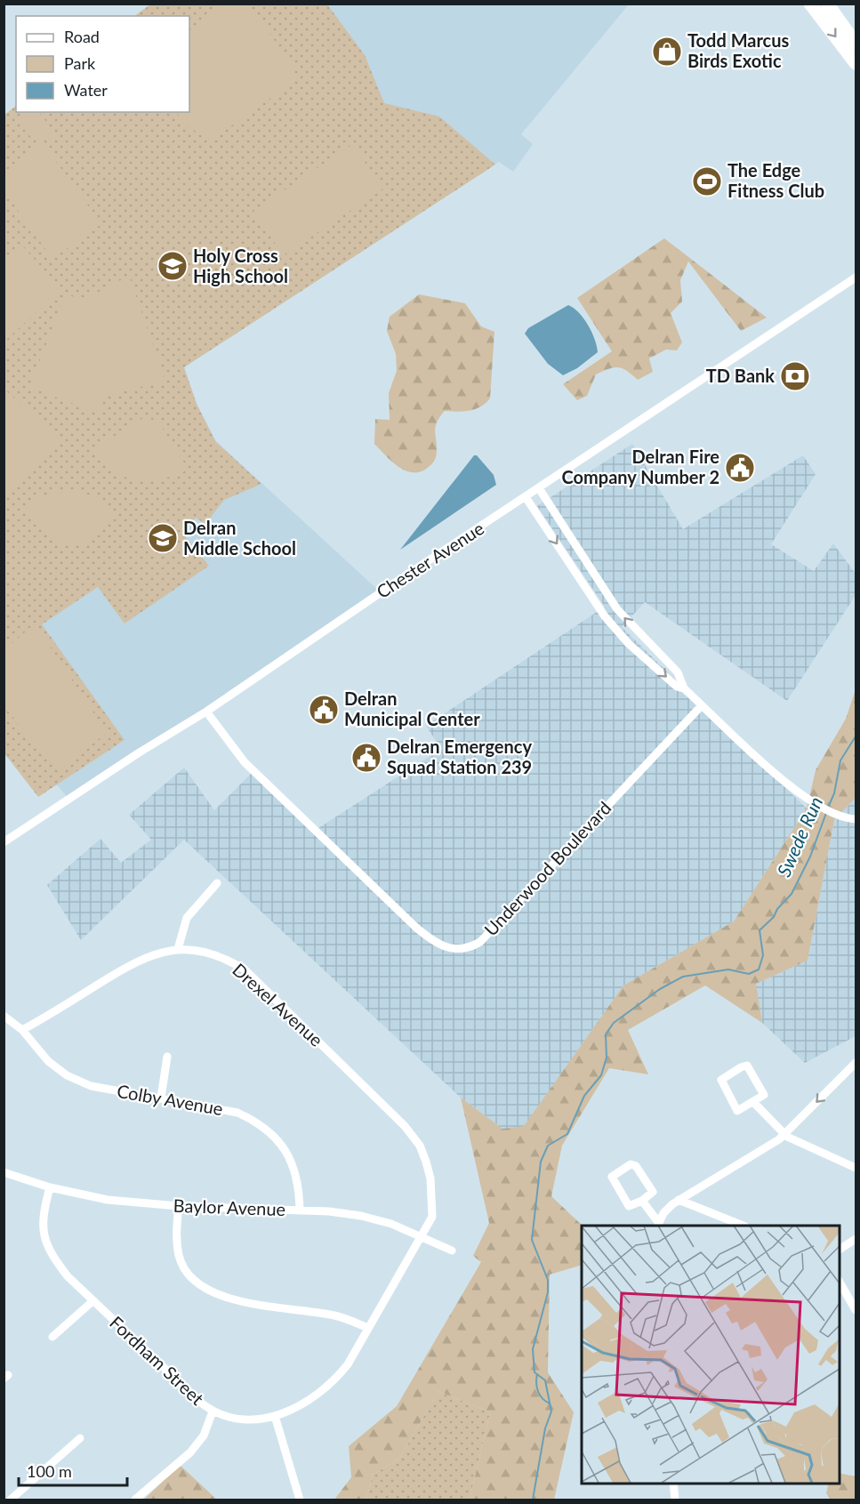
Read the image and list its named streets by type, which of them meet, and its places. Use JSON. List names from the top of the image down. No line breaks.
{"streets":{"street":["Chester Avenue","Underwood Boulevard","Drexel Avenue","Colby Avenue","Baylor Avenue","Fordham Street"]},"crossings":[["Chester Avenue","Underwood Boulevard"],["Drexel Avenue","Colby Avenue"],["Drexel Avenue","Baylor Avenue"],["Drexel Avenue","Fordham Street"],["Colby Avenue","Baylor Avenue"],["Baylor Avenue","Fordham Street"]],"water":["Swede Run"],"places":{"shop":["Todd Marcus Birds Exotic"],"sports":["The Edge Fitness Club"],"school or university":["Holy Cross High School","Delran Middle School"],"bank":["TD Bank"],"public building":["Delran Fire Company Number 2","Delran Municipal Center","Delran Emergency Squad Station 239"]},"legend":["Road","Park","Water"],"scale_bar":"100 m"}
